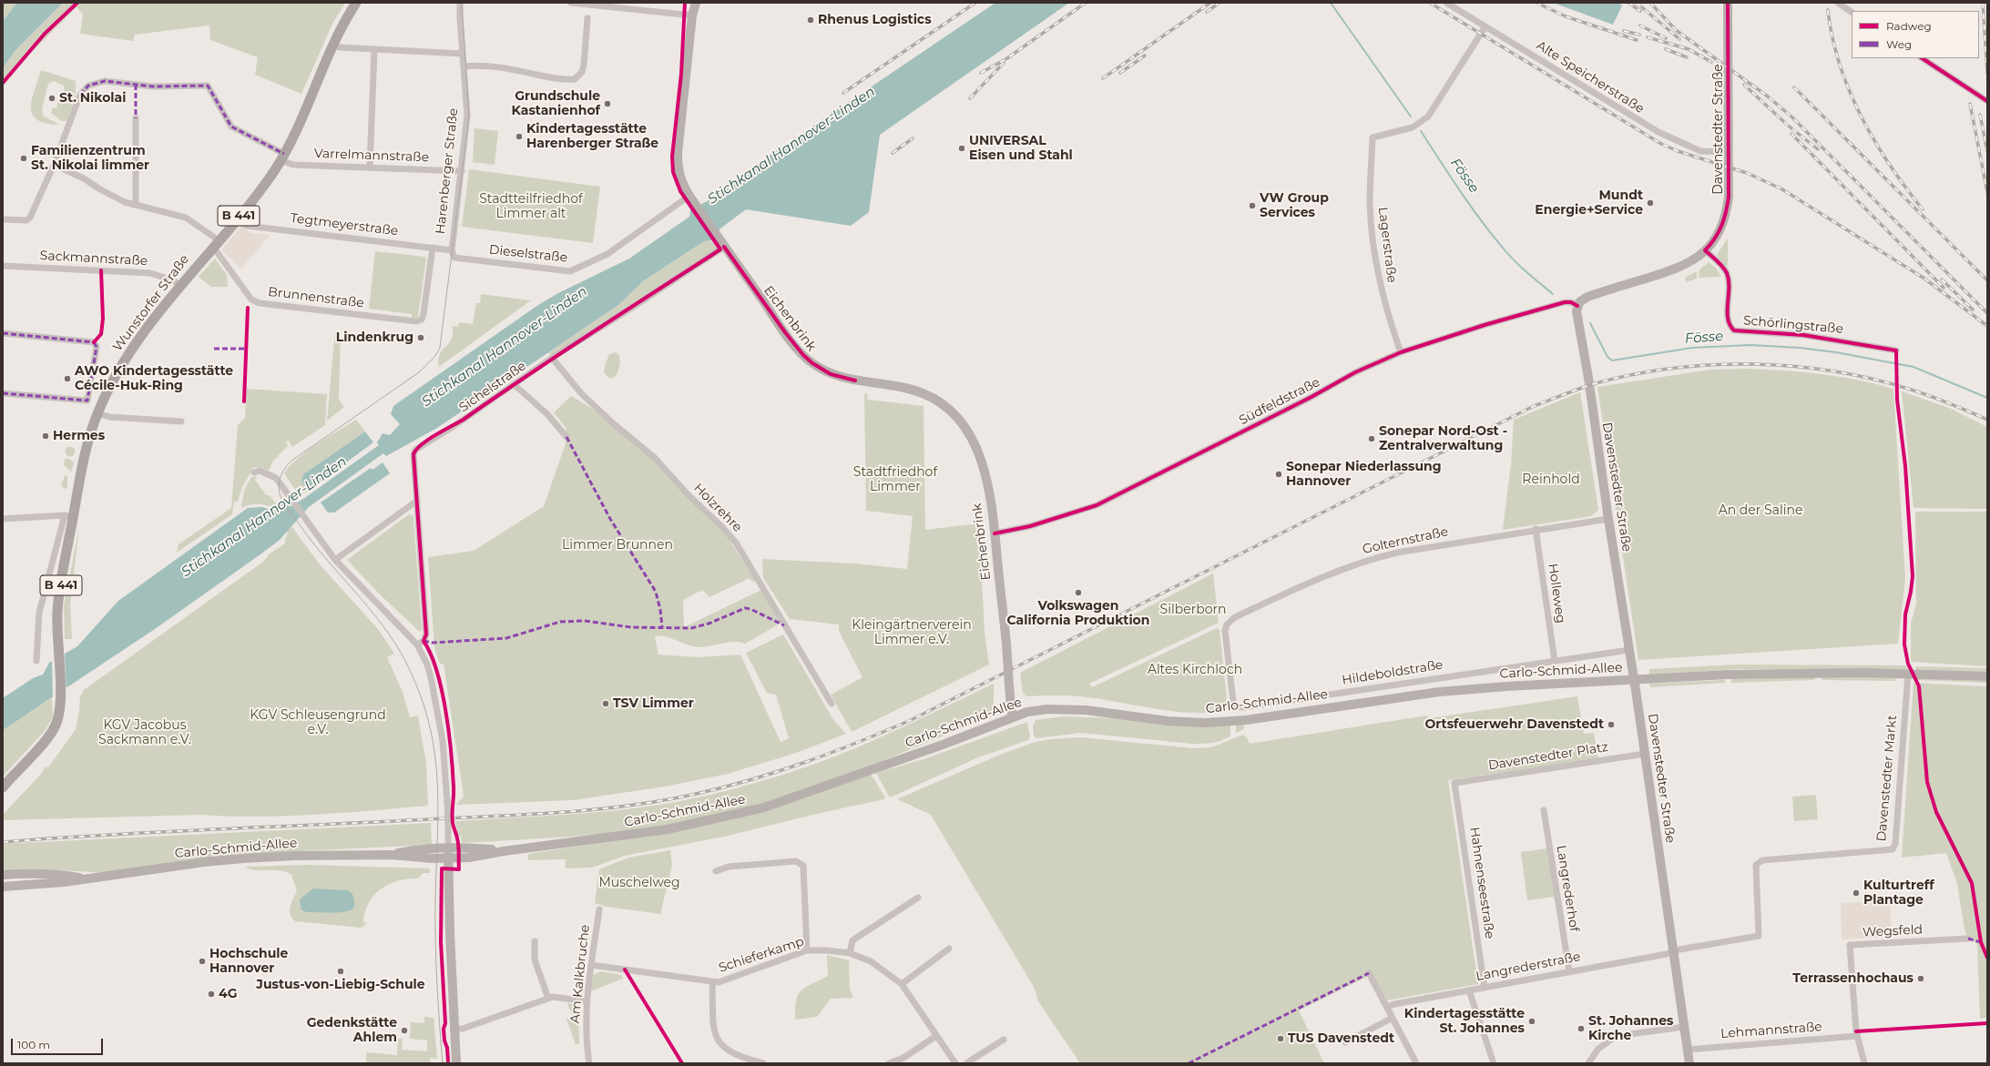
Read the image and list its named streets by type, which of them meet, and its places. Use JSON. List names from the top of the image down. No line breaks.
{"streets":{"main road":["Davenstedter Straße","B 441","Wunstorfer Straße","Eichenbrink","Carlo-Schmid-Allee"],"street":["Alte Speicherstraße","Varrelmannstraße","Harenberger Straße","Tegtmeyerstraße","Lagerstraße","Dieselstraße","Sackmannstraße","Brunnenstraße","Schörlingstraße","Sichelstraße","Südfeldstraße","Holzrehre","Golternstraße","Holleweg","Hildeboldstraße","Davenstedter Platz","Davenstedter Markt","Hahnenseestraße","Langrederhof","Wegsfeld","Schieferkamp","Langrederstraße","Am Kalkbruche","Lehmannstraße"]},"crossings":[["Alte Speicherstraße","Davenstedter Straße"],["Alte Speicherstraße","Lagerstraße"],["Davenstedter Straße","Schörlingstraße"],["Davenstedter Straße","Südfeldstraße"],["Davenstedter Straße","Golternstraße"],["Davenstedter Straße","Carlo-Schmid-Allee"],["Davenstedter Straße","Hildeboldstraße"],["Davenstedter Straße","Davenstedter Platz"],["Davenstedter Straße","Davenstedter Markt"],["Davenstedter Straße","Langrederstraße"],["Davenstedter Straße","Lehmannstraße"],["Varrelmannstraße","Harenberger Straße"],["Varrelmannstraße","Wunstorfer Straße"],["Harenberger Straße","Tegtmeyerstraße"],["Harenberger Straße","Dieselstraße"],["Tegtmeyerstraße","Dieselstraße"],["Tegtmeyerstraße","Brunnenstraße"],["Tegtmeyerstraße","Wunstorfer Straße"],["Lagerstraße","Südfeldstraße"],["Dieselstraße","Eichenbrink"],["Sackmannstraße","Wunstorfer Straße"],["Brunnenstraße","Wunstorfer Straße"],["Eichenbrink","Sichelstraße"],["Eichenbrink","Südfeldstraße"],["Eichenbrink","Carlo-Schmid-Allee"],["Sichelstraße","Holzrehre"],["Golternstraße","Holleweg"],["Golternstraße","Hildeboldstraße"],["Holleweg","Hildeboldstraße"],["Carlo-Schmid-Allee","Davenstedter Markt"],["Davenstedter Platz","Hahnenseestraße"],["Davenstedter Markt","Langrederstraße"],["Hahnenseestraße","Langrederstraße"],["Langrederhof","Langrederstraße"],["Wegsfeld","Lehmannstraße"],["Schieferkamp","Am Kalkbruche"]],"water":["Stichkanal Hannover-Linden","Fösse"],"parks":["Stadtteilfriedhof Limmer alt","Stadtfriedhof Limmer","Reinhold","An der Saline","Limmer Brunnen","Silberborn","Kleingärtnerverein Limmer e.V.","Altes Kirchloch","KGV Schleusengrund e.V.","KGV Jacobus Sackmann e.V.","Muschelweg"],"places":["Rhenus Logistics","St. Nikolai","Grundschule Kastanienhof","Kindertagesstätte Harenberger Straße","UNIVERSAL Eisen und Stahl","Familienzentrum St. Nikolai limmer","Mundt Energie+Service","VW Group Services","Lindenkrug","AWO Kindertagesstätte Cécile-Huk-Ring","Hermes","Sonepar Nord-Ost - Zentralverwaltung","Sonepar Niederlassung Hannover","Volkswagen California Produktion","TSV Limmer","Ortsfeuerwehr Davenstedt","Kulturtreff Plantage","Hochschule Hannover","Justus-von-Liebig-Schule","Terrassenhochaus","4G","Kindertagesstätte St. Johannes","St. Johannes Kirche","Gedenkstätte Ahlem","TUS Davenstedt"],"legend":["Radweg","Weg"],"scale_bar":"100 m"}
